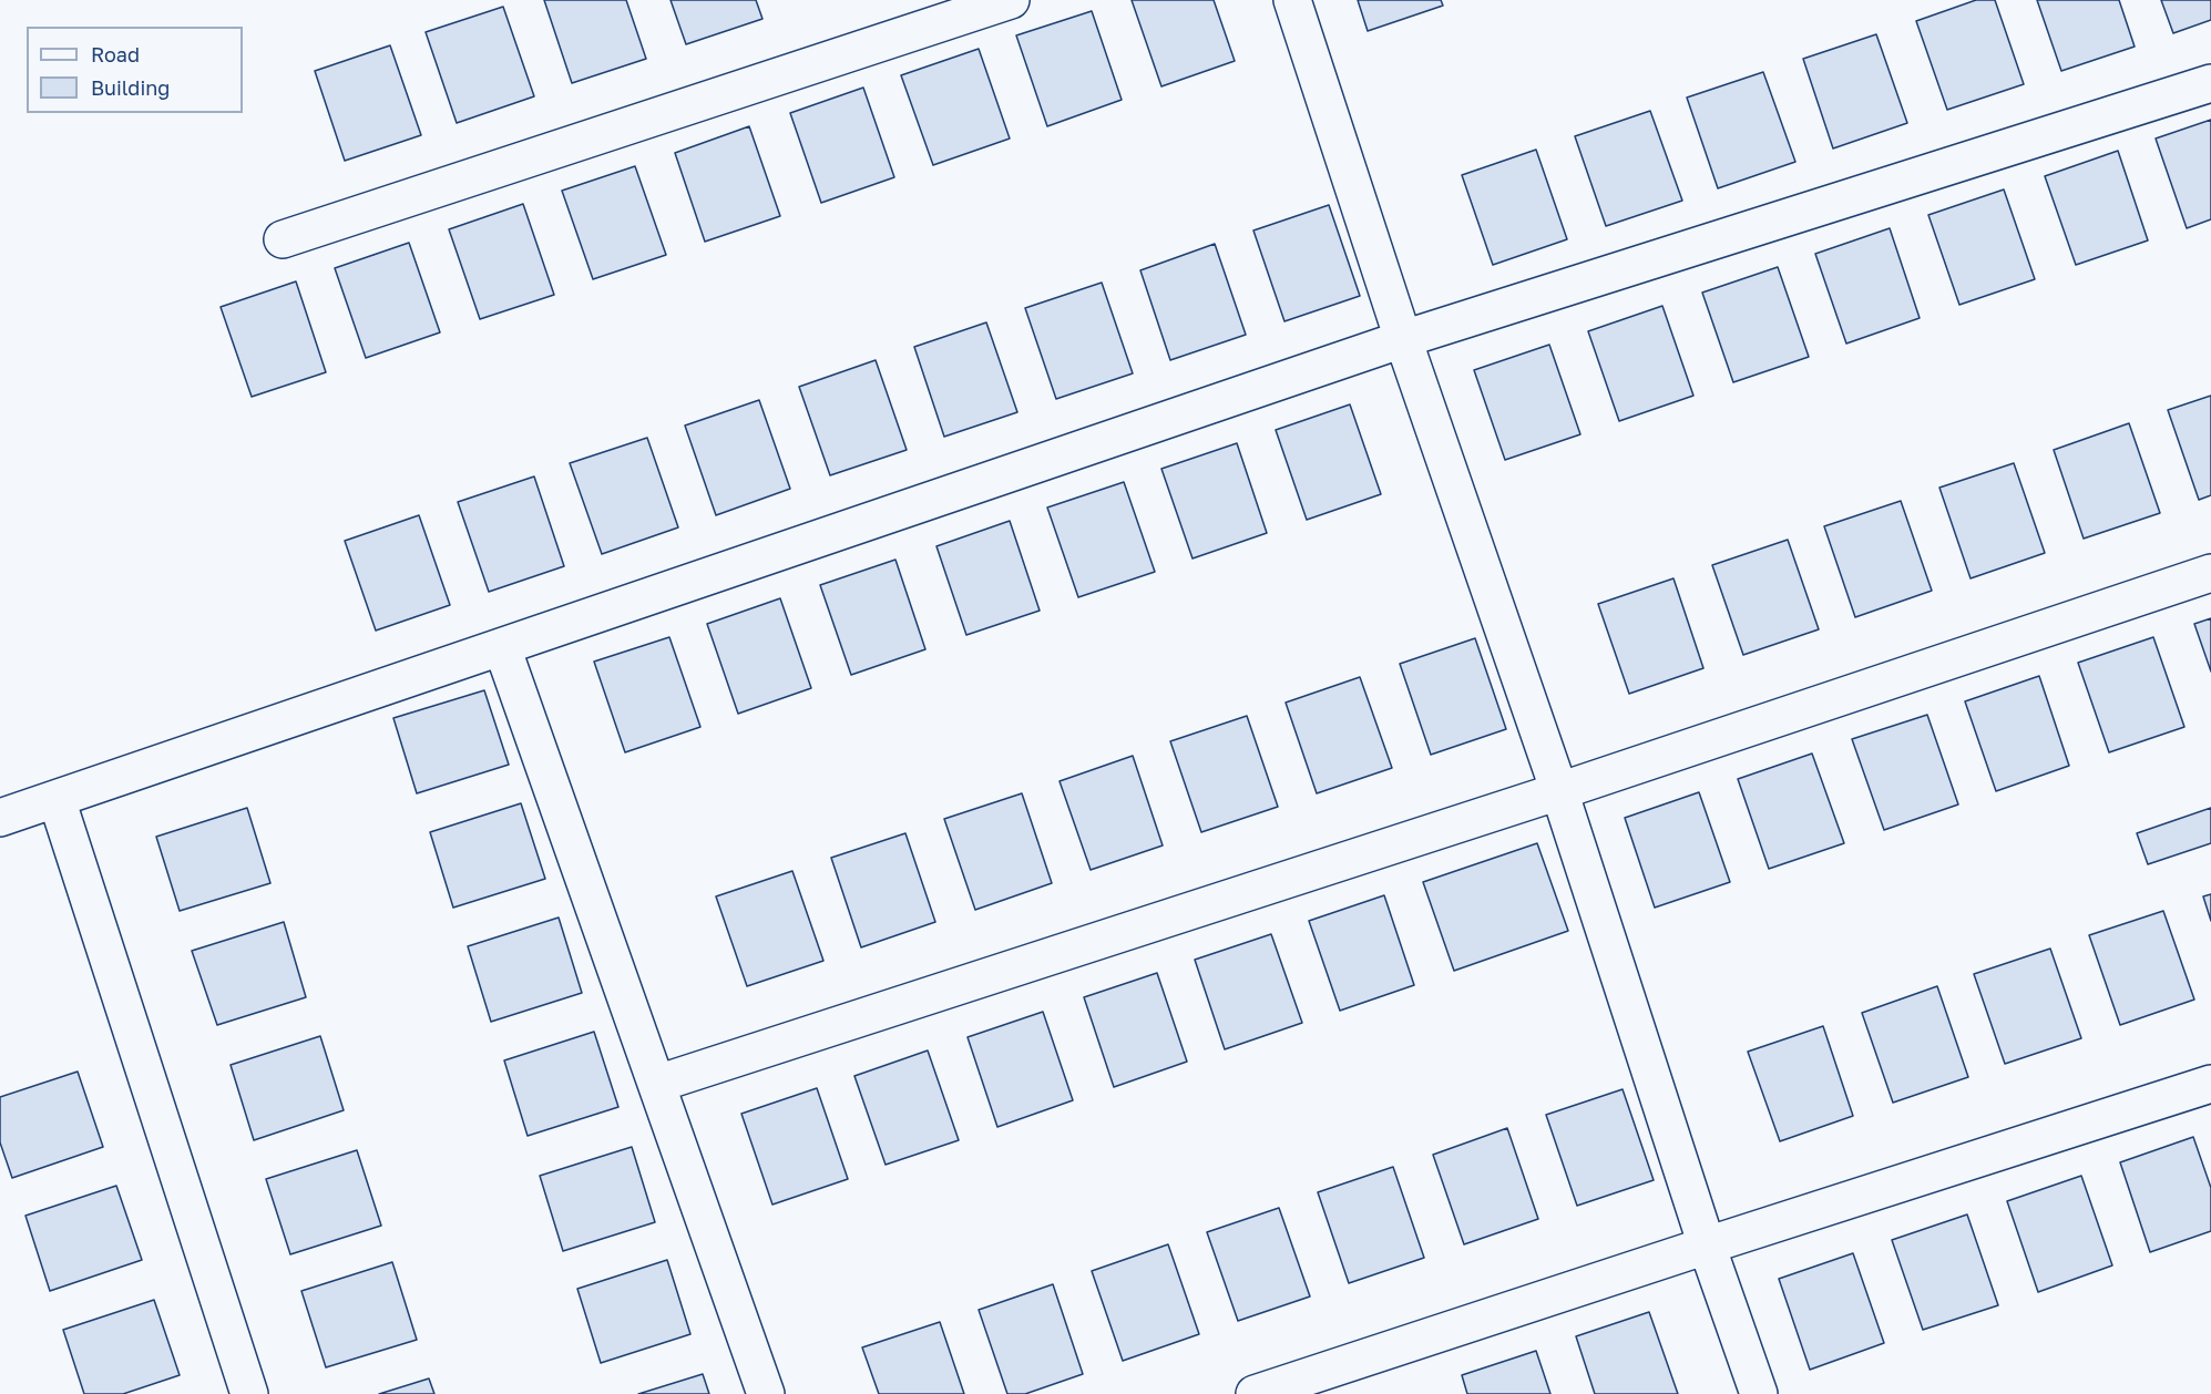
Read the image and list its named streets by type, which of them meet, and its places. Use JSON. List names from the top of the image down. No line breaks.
{"legend":["Road","Building"]}
